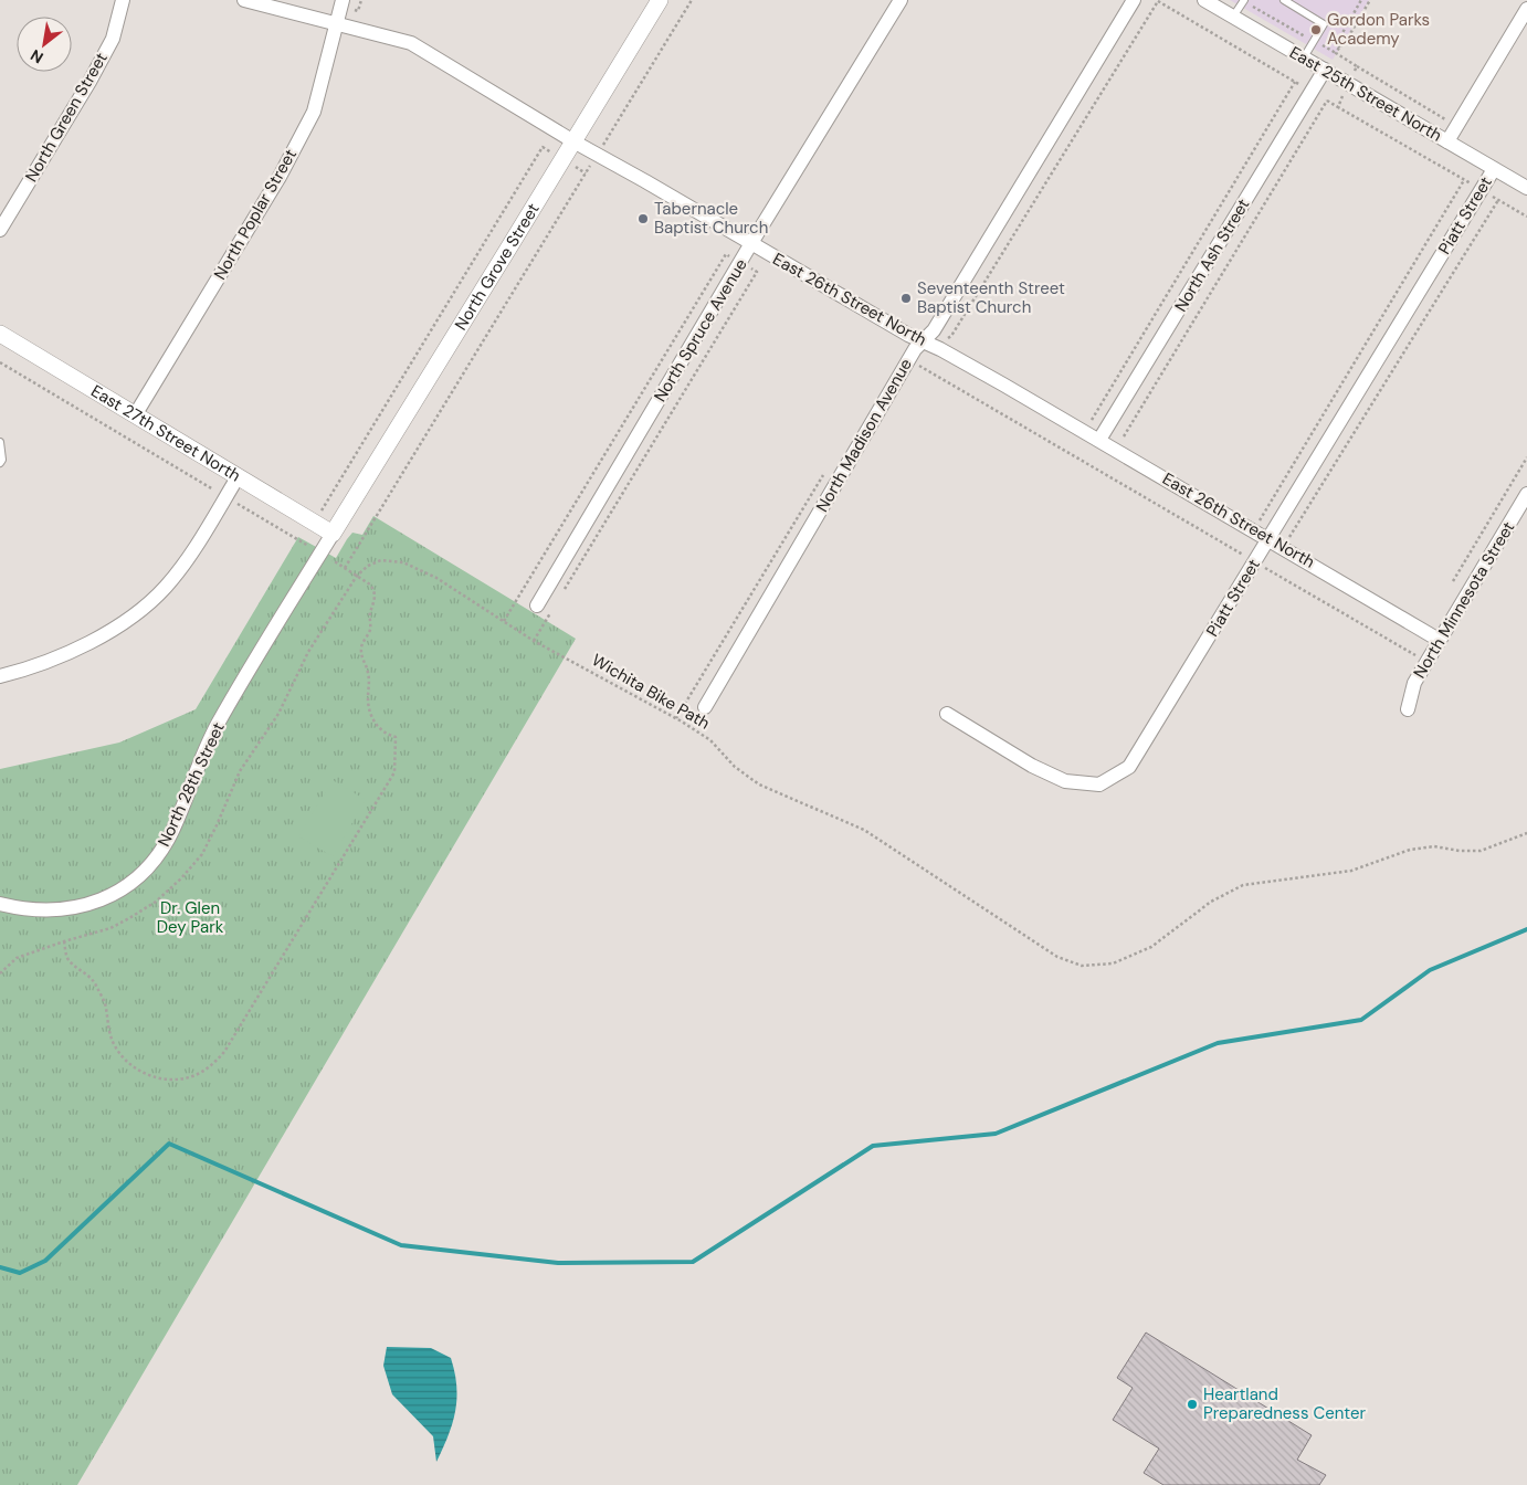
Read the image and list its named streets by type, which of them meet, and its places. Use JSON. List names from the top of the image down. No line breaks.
{"streets":{"street":["East 25th Street North","North Green Street","North Poplar Street","Piatt Street","North Ash Street","North Grove Street","East 26th Street North","North Spruce Avenue","East 27th Street North","North Madison Avenue","North Minnesota Street","North 28th Street"],"path":["Wichita Bike Path"]},"crossings":[["East 25th Street North","Piatt Street"],["East 25th Street North","North Ash Street"],["North Poplar Street","East 26th Street North"],["North Poplar Street","East 27th Street North"],["Piatt Street","East 26th Street North"],["North Ash Street","East 26th Street North"],["North Grove Street","East 26th Street North"],["North Grove Street","East 27th Street North"],["North Grove Street","North 28th Street"],["East 26th Street North","North Spruce Avenue"],["East 26th Street North","North Madison Avenue"],["East 26th Street North","North Minnesota Street"],["East 27th Street North","North 28th Street"]],"parks":["Dr. Glen Dey Park"],"places":["Gordon Parks Academy","Tabernacle Baptist Church","Seventeenth Street Baptist Church","Heartland Preparedness Center"],"north":"bottom left"}
